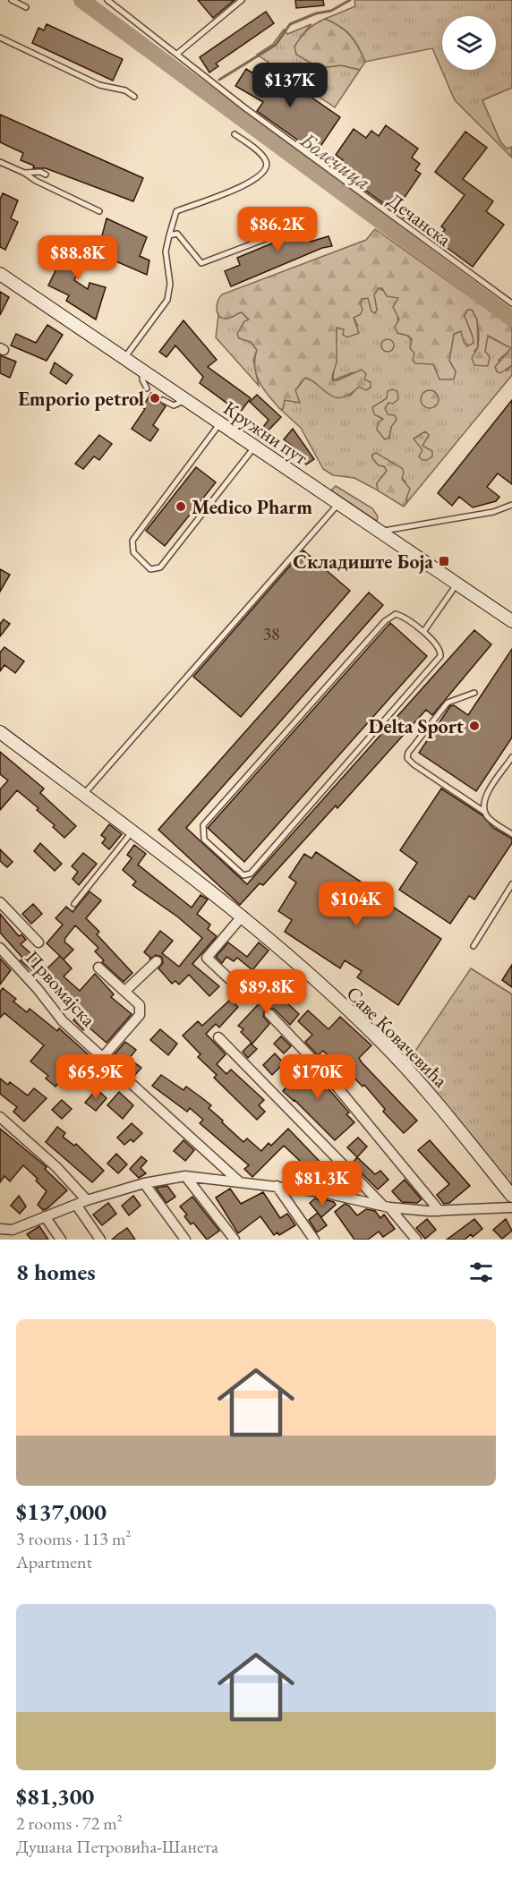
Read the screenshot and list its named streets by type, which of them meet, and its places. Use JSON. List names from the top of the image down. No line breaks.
{"streets":{"street":["Кружни пут","Првомајска","Саве Ковачевића"],"lane":["Дечанска"]},"water":["Болечица"],"places":{"other":["Emporio petrol","Medico Pharm","Delta Sport"],"transit":["Складиште Боја"]},"house_numbers":["38"],"page":{"price":["$137K","$86.2K","$88.8K","$104K","$89.8K","$65.9K","$170K","$81.3K"],"heading":"8 homes","list":[{"name":"$137,000","note":"3 rooms · 113 m² · Apartment"},{"name":"$81,300","note":"2 rooms · 72 m² · Душана Петровића-Шанета"}]}}
